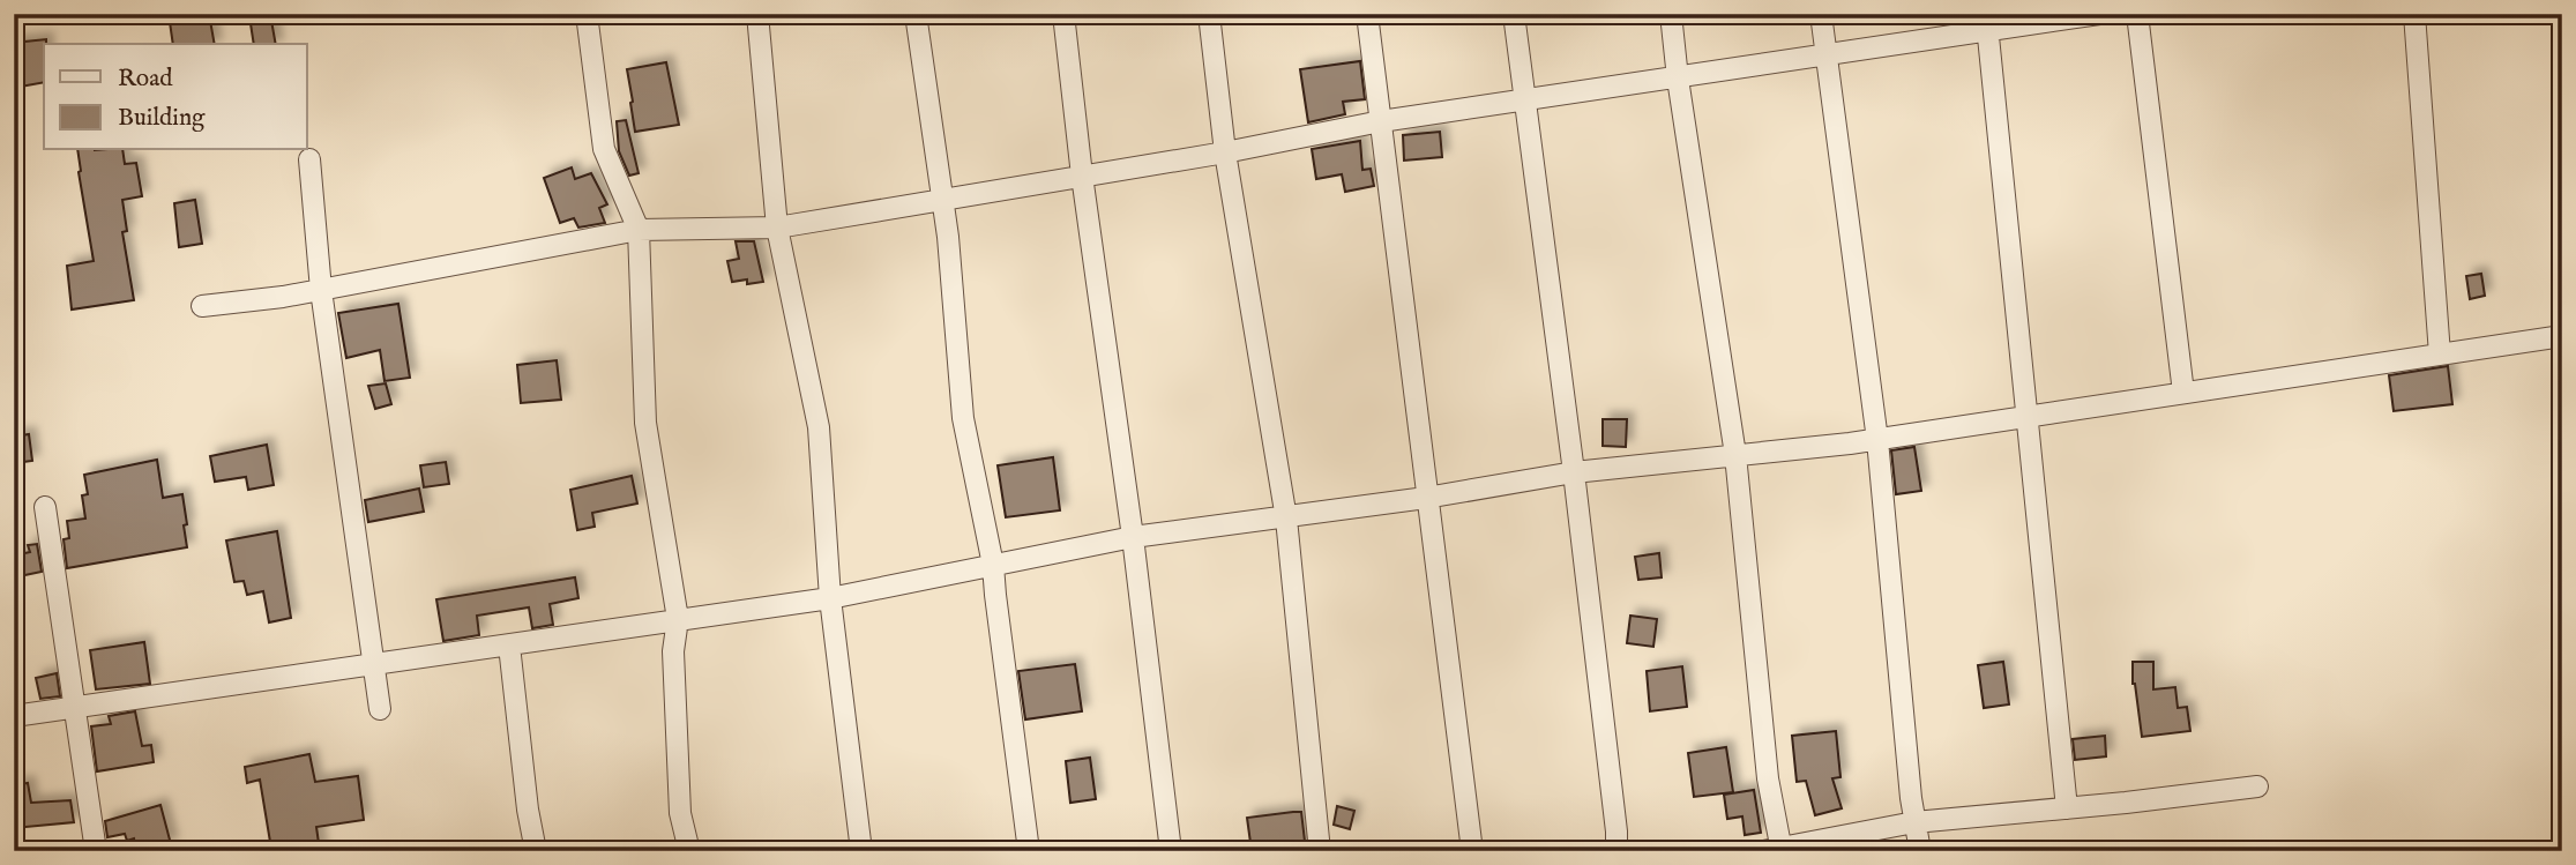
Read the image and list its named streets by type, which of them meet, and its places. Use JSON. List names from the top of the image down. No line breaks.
{"legend":["Road","Building"]}
